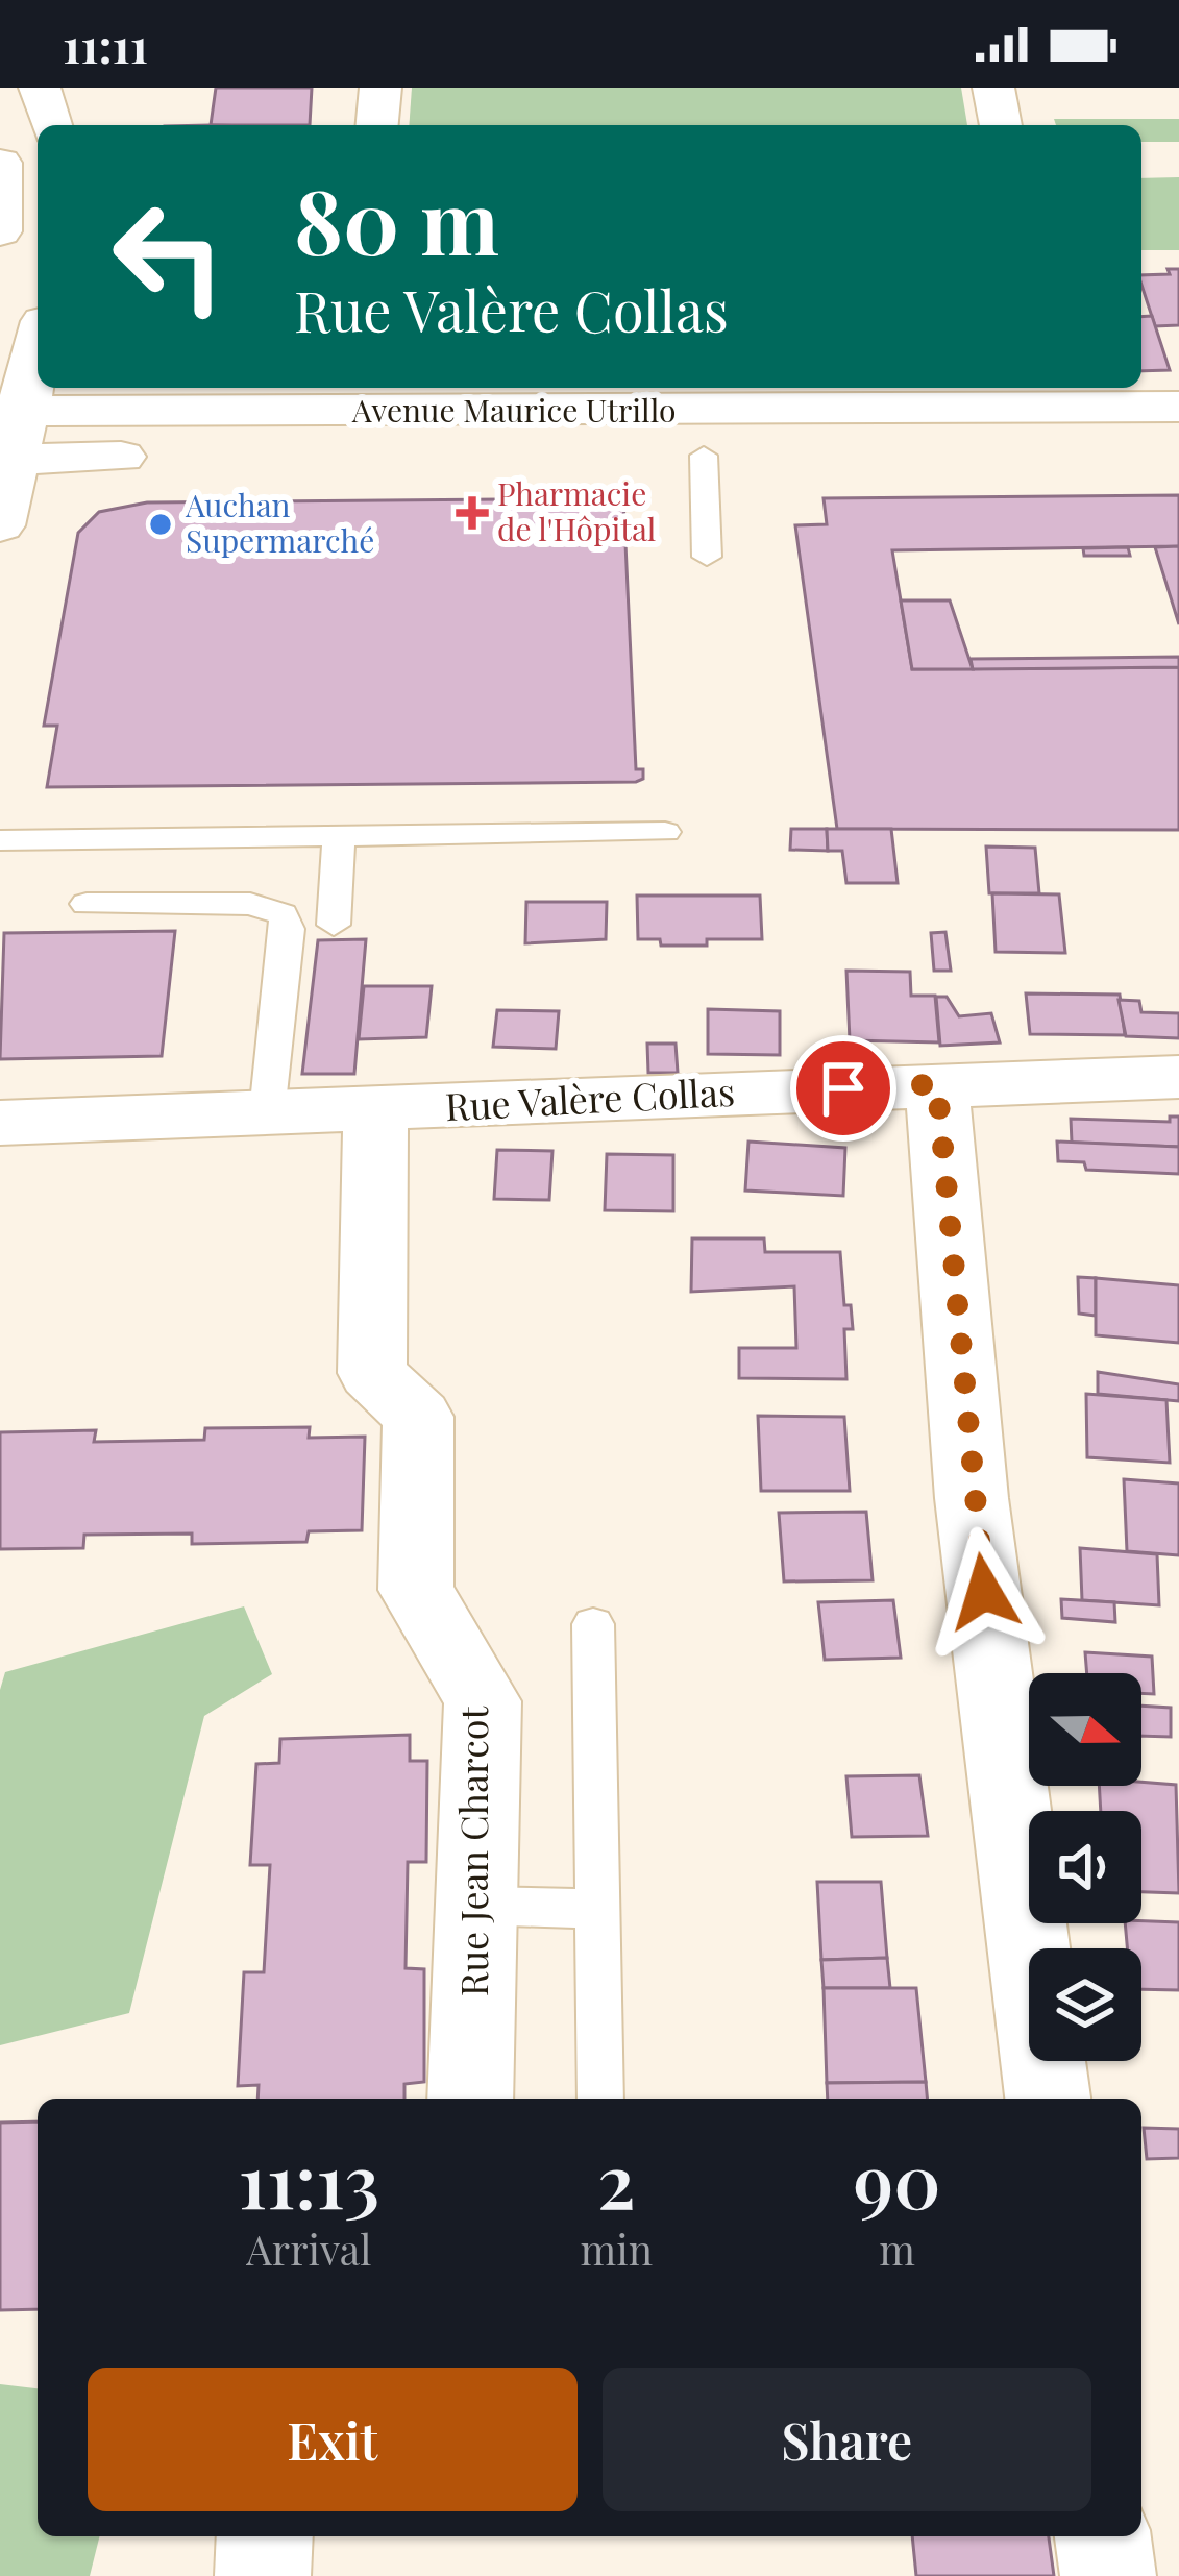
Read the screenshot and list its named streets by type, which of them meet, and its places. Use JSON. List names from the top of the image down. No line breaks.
{"streets":{"street":["Avenue Maurice Utrillo","Rue Valère Collas","Rue Jean Charcot"]},"crossings":[["Rue Valère Collas","Rue Jean Charcot"]],"places":{"health":["Pharmacie de l'Hôpital"],"other":["Auchan Supermarché"]},"north":"right","page":{"status":"11:11","turn":["80 m","Rue Valère Collas"],"eta":["11:13","Arrival","2","min","90","m"],"buttons":["Exit","Share"]}}
